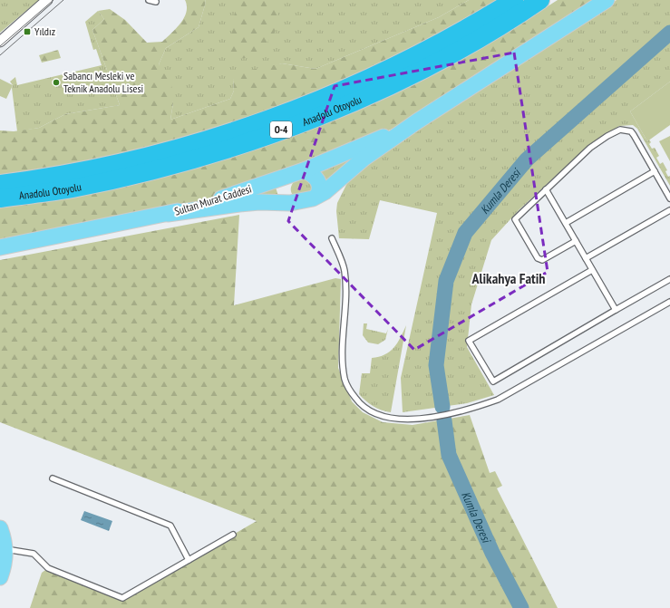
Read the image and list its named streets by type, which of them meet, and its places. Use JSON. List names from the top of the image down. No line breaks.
{"streets":{"highway":["Anadolu Otoyolu","O-4"],"main road":["Sultan Murat Caddesi"]},"districts":["Alikahya Fatih"],"water":["Kumla Deresi"],"places":{"transit":["Yıldız"],"other":["Sabancı Mesleki ve Teknik Anadolu Lisesi"]}}
